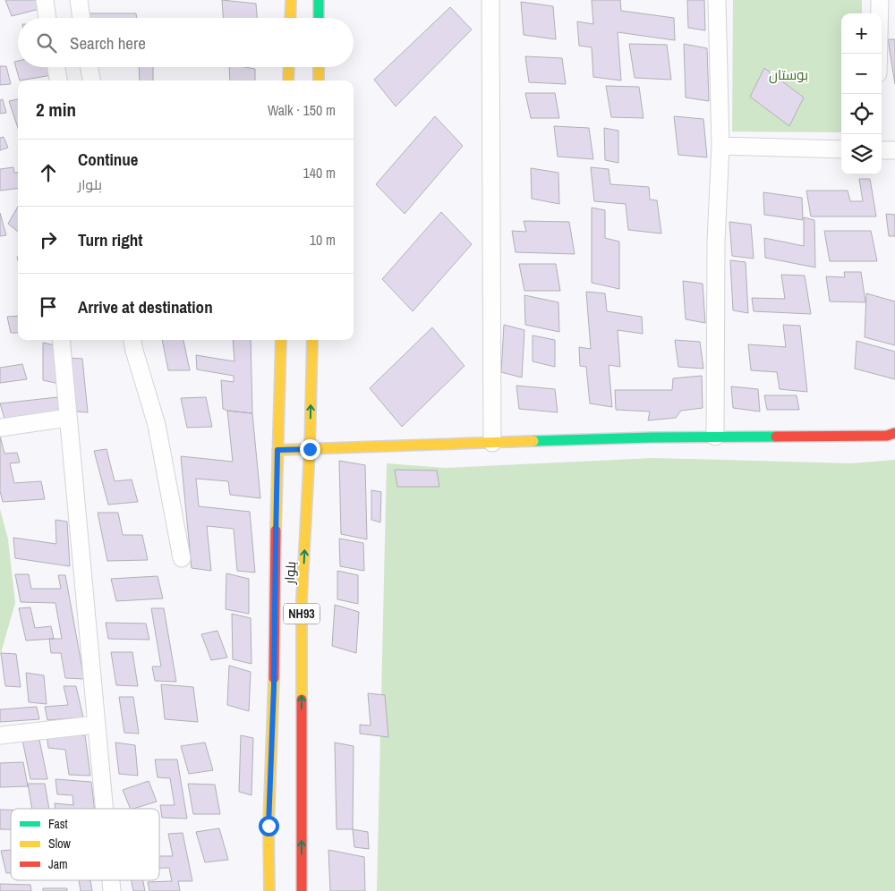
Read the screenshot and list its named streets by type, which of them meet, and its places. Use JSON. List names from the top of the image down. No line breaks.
{"streets":{"main road":["بلوار","NH93"]},"parks":["بوستان"],"legend":["Fast","Slow","Jam"],"page":{"map_buttons":["+","−"],"search":"Search here","heading":["2 min","Walk · 150 m"],"list":[["Continue","بلوار","140 m"],["Turn right","10 m"],"Arrive at destination"]}}
